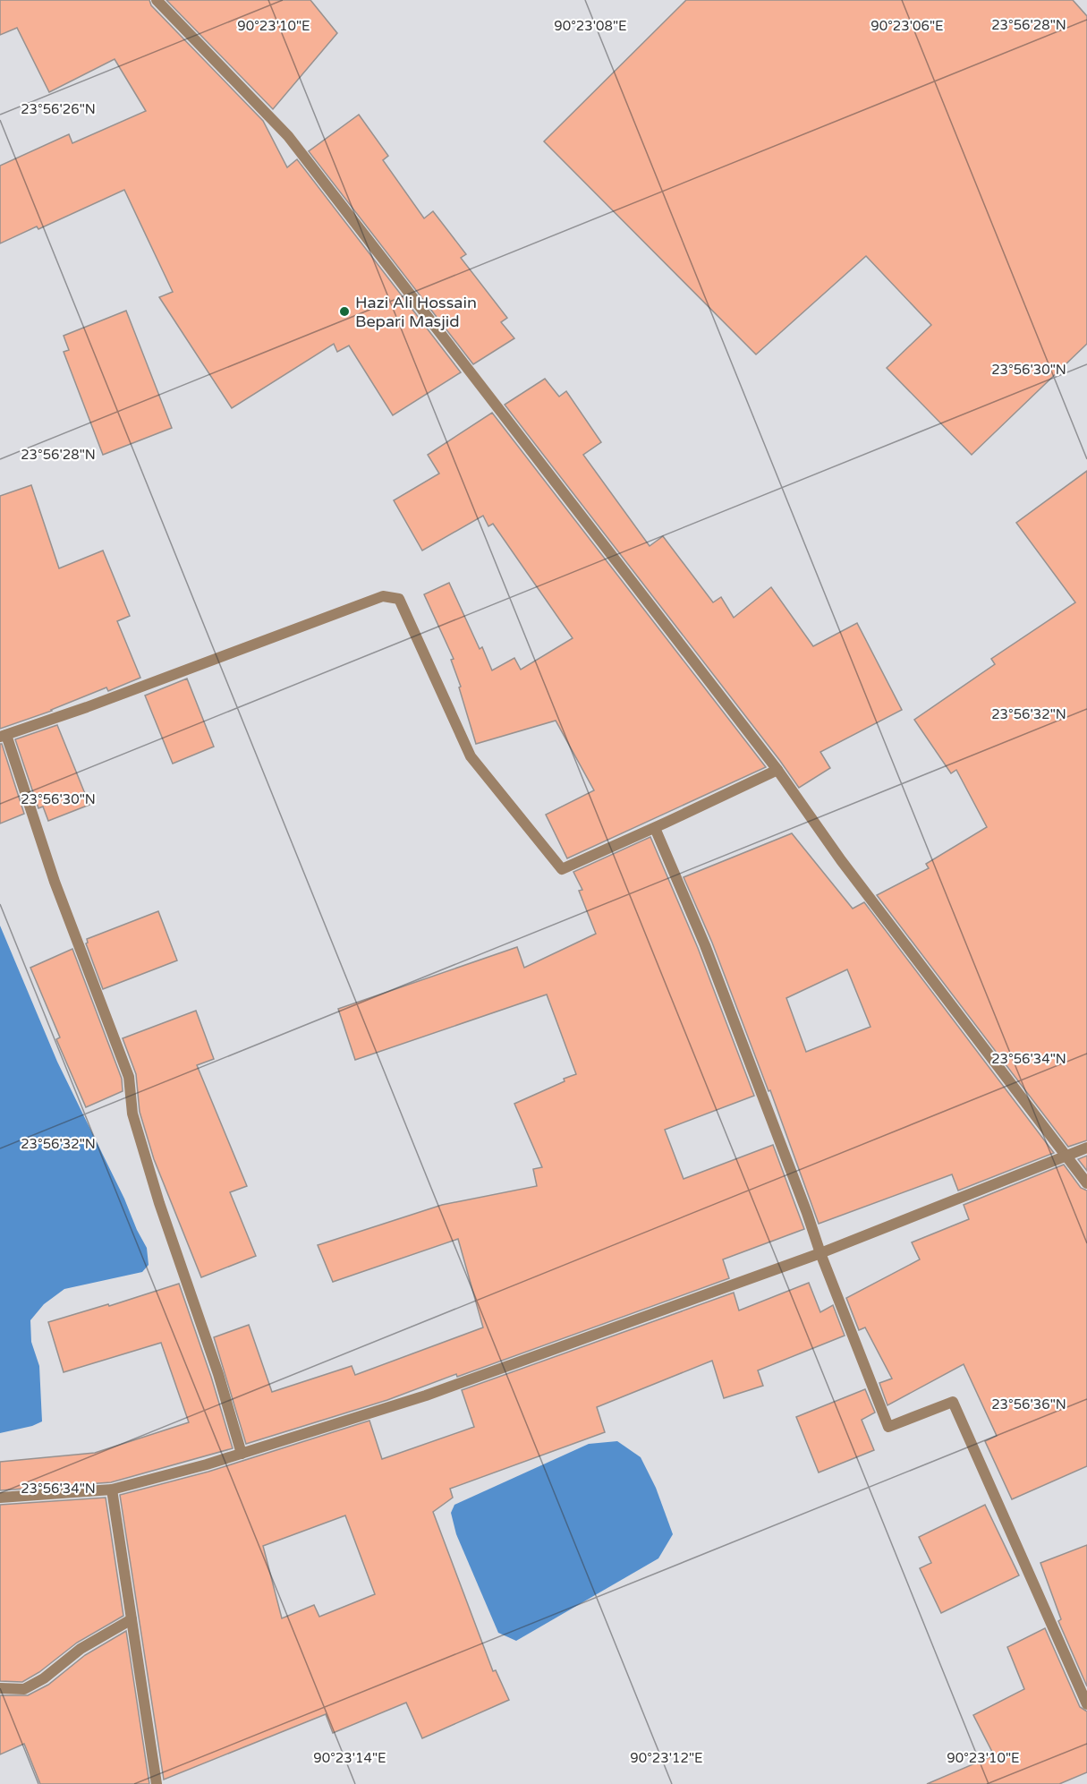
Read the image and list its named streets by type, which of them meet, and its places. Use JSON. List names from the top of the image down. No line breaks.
{"places":["Hazi Ali Hossain Bepari Masjid"],"coordinates":["23°56'28\"N","90°23'10\"E","90°23'08\"E","90°23'06\"E","23°56'26\"N","23°56'30\"N","23°56'32\"N","23°56'34\"N","23°56'36\"N","90°23'14\"E","90°23'12\"E"]}
